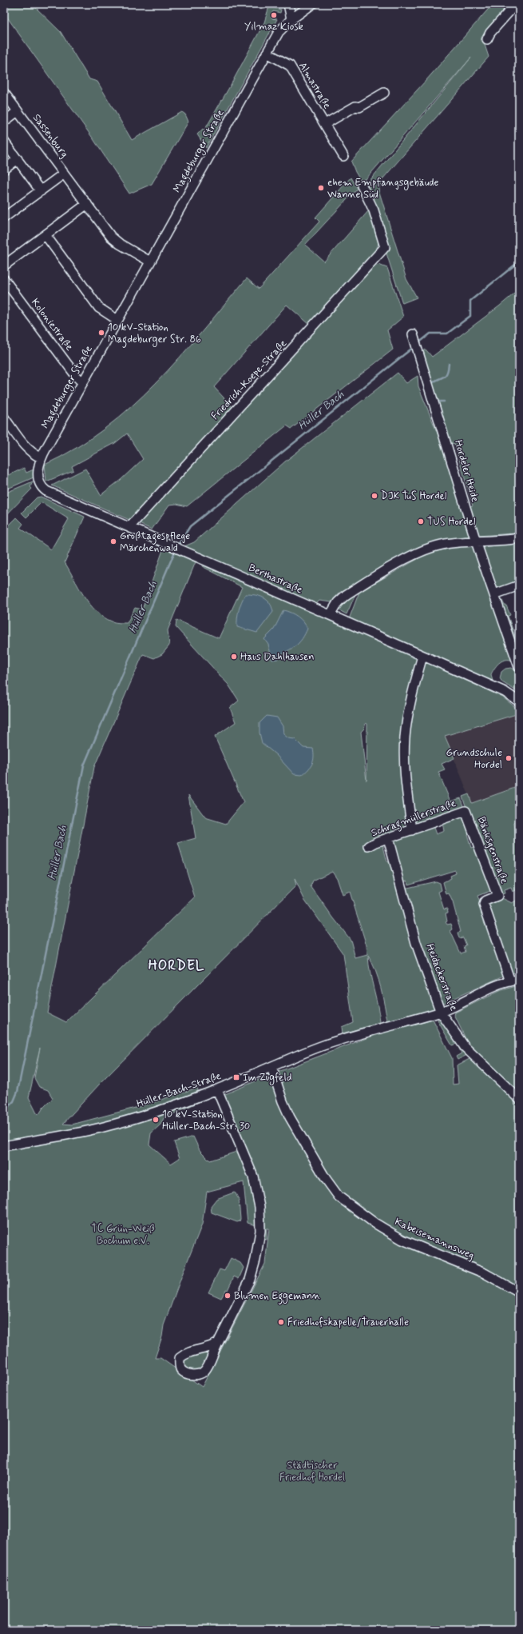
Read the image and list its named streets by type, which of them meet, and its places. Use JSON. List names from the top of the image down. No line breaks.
{"streets":{"street":["Almastraße","Sassenburg","Magdeburger Straße","Koloniestraße","Friedrich-Koepe-Straße","Hordeler Heide","Berthastraße","Schragmüllerstraße","Bänksgenstraße","Heidackerstraße","Hüller-Bach-Straße","Kabeisemannsweg"]},"crossings":[["Almastraße","Magdeburger Straße"],["Sassenburg","Magdeburger Straße"],["Magdeburger Straße","Koloniestraße"],["Magdeburger Straße","Berthastraße"],["Friedrich-Koepe-Straße","Berthastraße"],["Schragmüllerstraße","Bänksgenstraße"],["Schragmüllerstraße","Heidackerstraße"],["Bänksgenstraße","Hüller-Bach-Straße"],["Heidackerstraße","Hüller-Bach-Straße"],["Hüller-Bach-Straße","Kabeisemannsweg"]],"districts":["HORDEL"],"water":["Hüller Bach"],"parks":["TC Grün-Weiß Bochum e.V.","Städtischer Friedhof Hordel"],"places":{"other":["Yilmaz Kiosk","ehem Empfangsgebäude Wanne Süd","10 kV-Station Magdeburger Str. 86","DJK TuS Hordel","TUS Hordel","Großtagespflege Märchenwald","Haus Dahlhausen","Grundschule Hordel","10 kV-Station Hüller-Bach-Str. 30","Blumen Eggemann","Friedhofskapelle/Trauerhalle"],"transit":["Im Zugfeld"]}}
